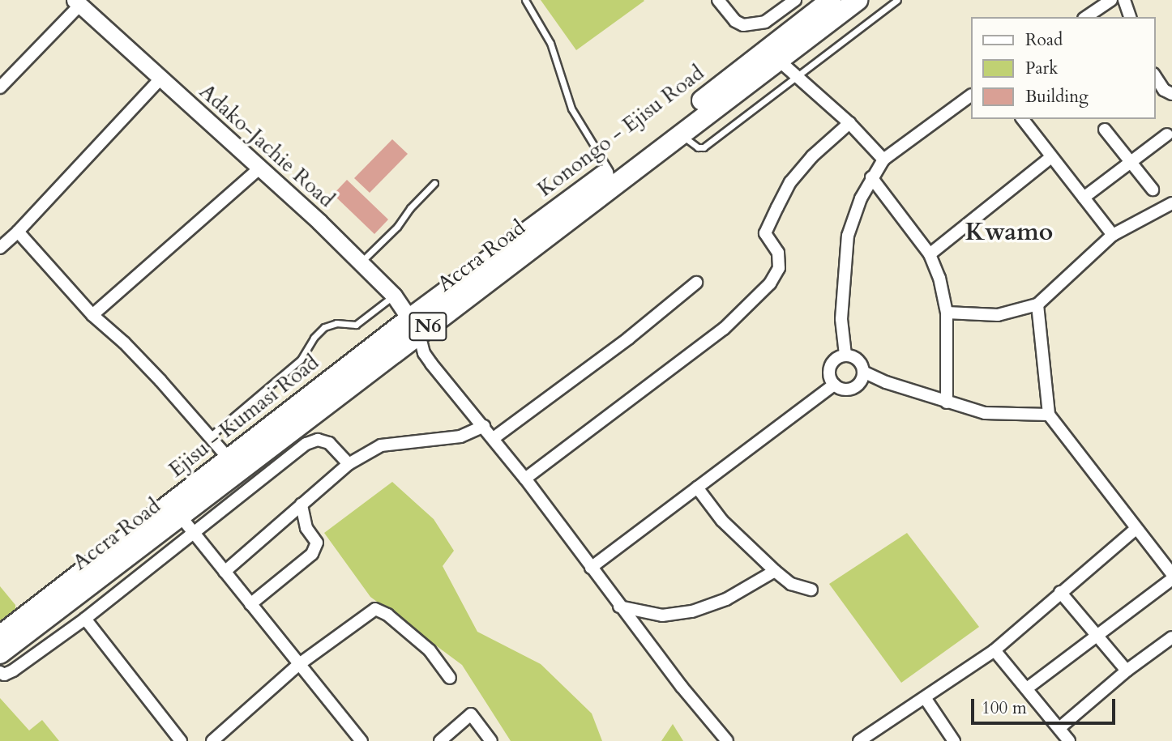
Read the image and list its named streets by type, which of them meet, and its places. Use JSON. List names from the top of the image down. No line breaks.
{"streets":{"highway":["Konongo - Ejisu Road","Accra Road","N6","Ejisu - Kumasi Road"],"street":["Adako-Jachie Road"]},"crossings":[["Konongo - Ejisu Road","Adako-Jachie Road"],["Konongo - Ejisu Road","Accra Road"],["Konongo - Ejisu Road","Ejisu - Kumasi Road"],["Adako-Jachie Road","Accra Road"],["Adako-Jachie Road","Ejisu - Kumasi Road"],["Accra Road","Ejisu - Kumasi Road"]],"districts":["Kwamo"],"legend":["Road","Park","Building"],"scale_bar":"100 m"}
